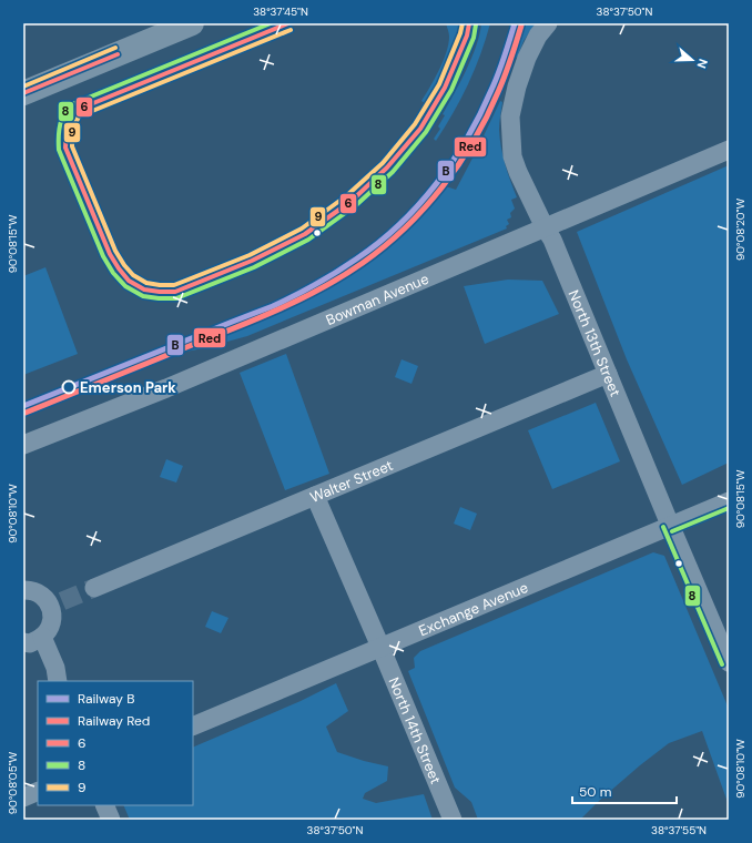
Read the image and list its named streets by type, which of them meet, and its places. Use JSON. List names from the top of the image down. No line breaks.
{"streets":{"street":["Bowman Avenue","North 13th Street","Walter Street","Exchange Avenue","North 14th Street"]},"crossings":[["Bowman Avenue","North 13th Street"],["North 13th Street","Walter Street"],["North 13th Street","Exchange Avenue"],["Walter Street","North 14th Street"],["Exchange Avenue","North 14th Street"]],"places":["Emerson Park"],"lines":["rail line B","transit line 6","transit line 8","transit line 9","rail line Red"],"legend":["Railway B","Railway Red","6","8","9"],"scale_bar":"50 m","north":"right","coordinates":["38°37'45\"N","38°37'50\"N","90°08'20\"W","90°08'15\"W","90°08'10\"W","90°08'05\"W","38°37'55\"N"]}
